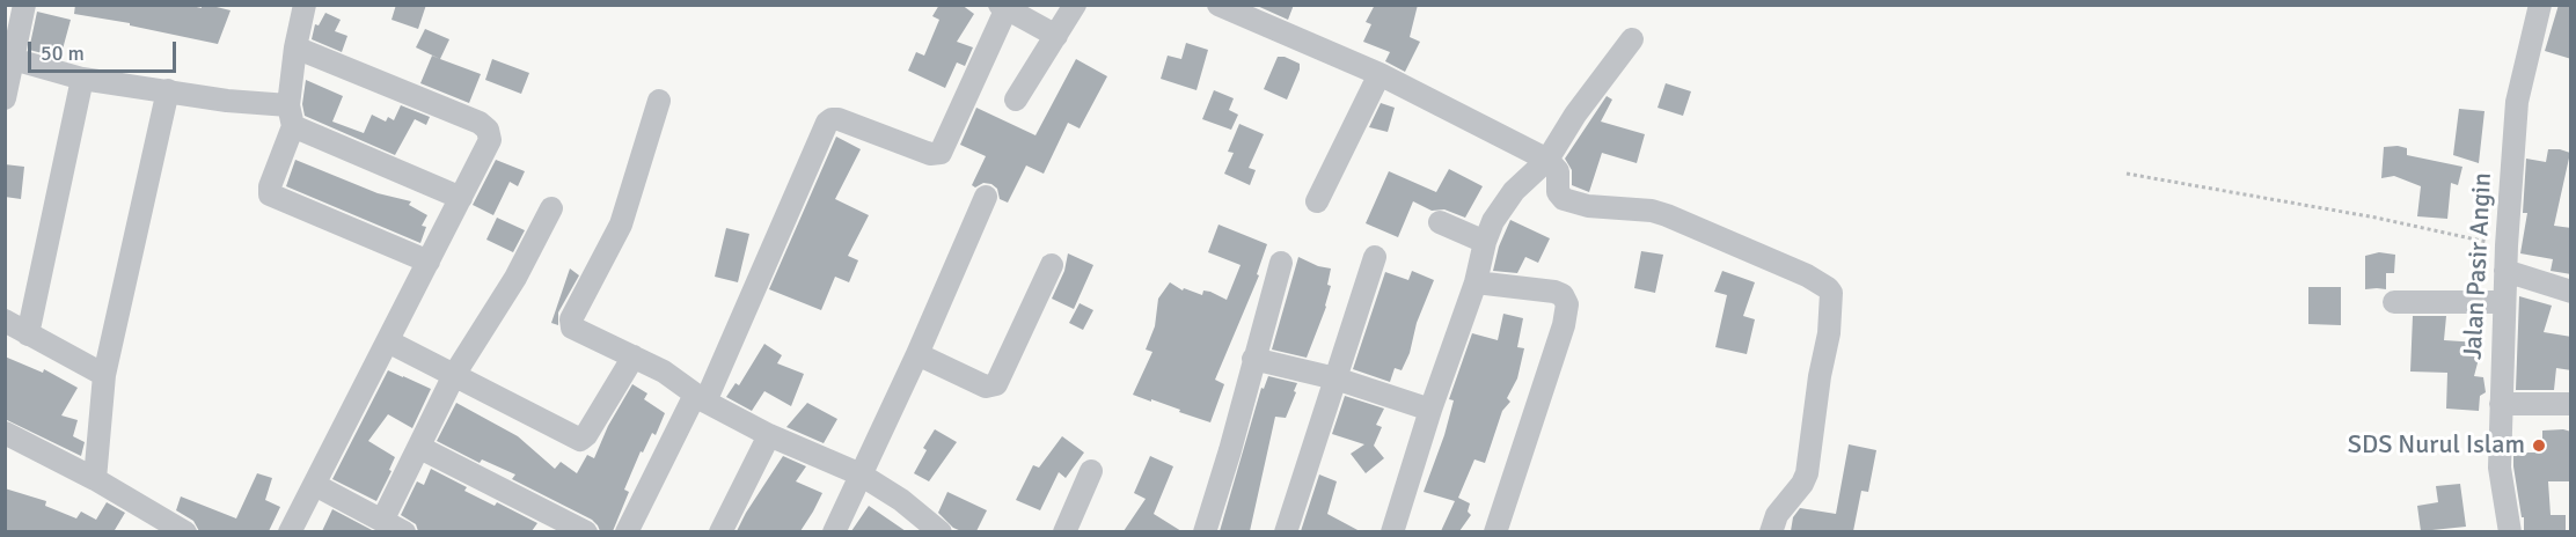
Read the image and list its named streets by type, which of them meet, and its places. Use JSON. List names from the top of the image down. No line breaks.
{"streets":{"street":["Jalan Pasir Angin"]},"places":["SDS Nurul Islam"],"scale_bar":"50 m"}
